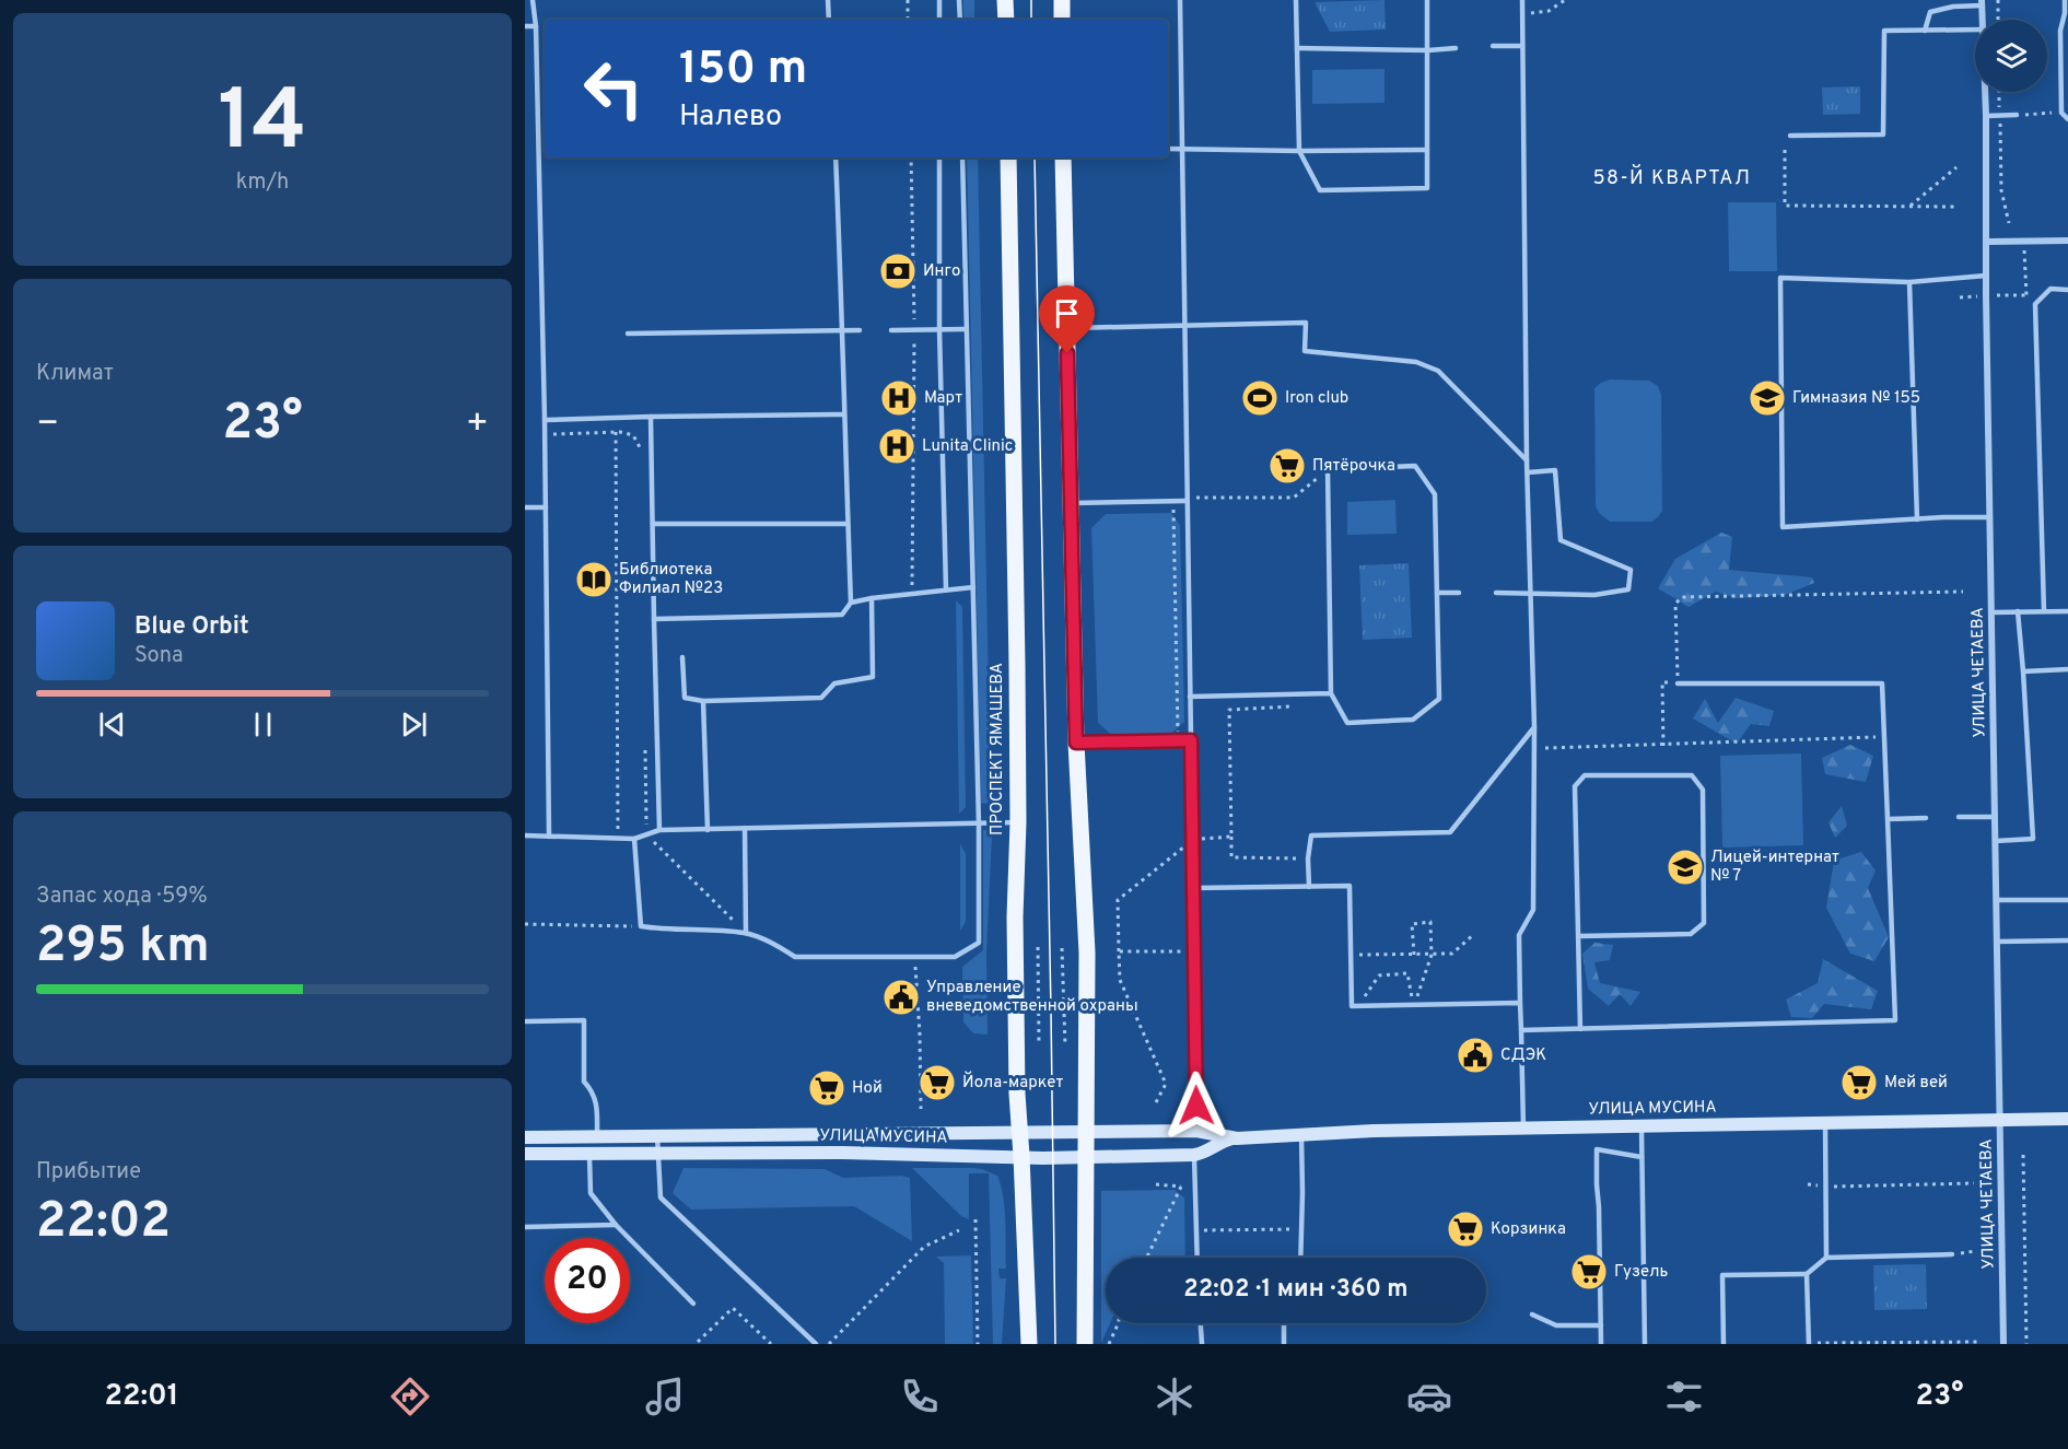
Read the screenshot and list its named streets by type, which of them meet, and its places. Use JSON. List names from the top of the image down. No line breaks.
{"streets":{"main road":["ПРОСПЕКТ ЯМАШЕВА"],"street":["УЛИЦА ЧЕТАЕВА","УЛИЦА МУСИНА"]},"crossings":[["УЛИЦА ЧЕТАЕВА","УЛИЦА МУСИНА"],["ПРОСПЕКТ ЯМАШЕВА","УЛИЦА МУСИНА"]],"districts":["58-Й КВАРТАЛ"],"places":{"bank":["Инго"],"hospital":["Март","Lunita Clinic"],"sports":["Iron club"],"school or university":["Гимназия № 155","Лицей-интернат № 7"],"supermarket":["Пятёрочка","Йола-маркет","Мей вей","Ной","Корзинка","Гузель"],"library":["Библиотека Филиал №23"],"public building":["Управление вневедомственной охраны","СДЭК"]},"page":{"tile":[["14","km/h"],"Климат",["Запас хода · 59%","295 km"],["Прибытие","22:02"]],"turn":["150 m","Налево"],"heat":["−","23°","+"],"song":["Blue Orbit","Sona"],"limit":"20","trip":"22:02 · 1 мин · 360 m","tabs":["22:01","23°"]}}
